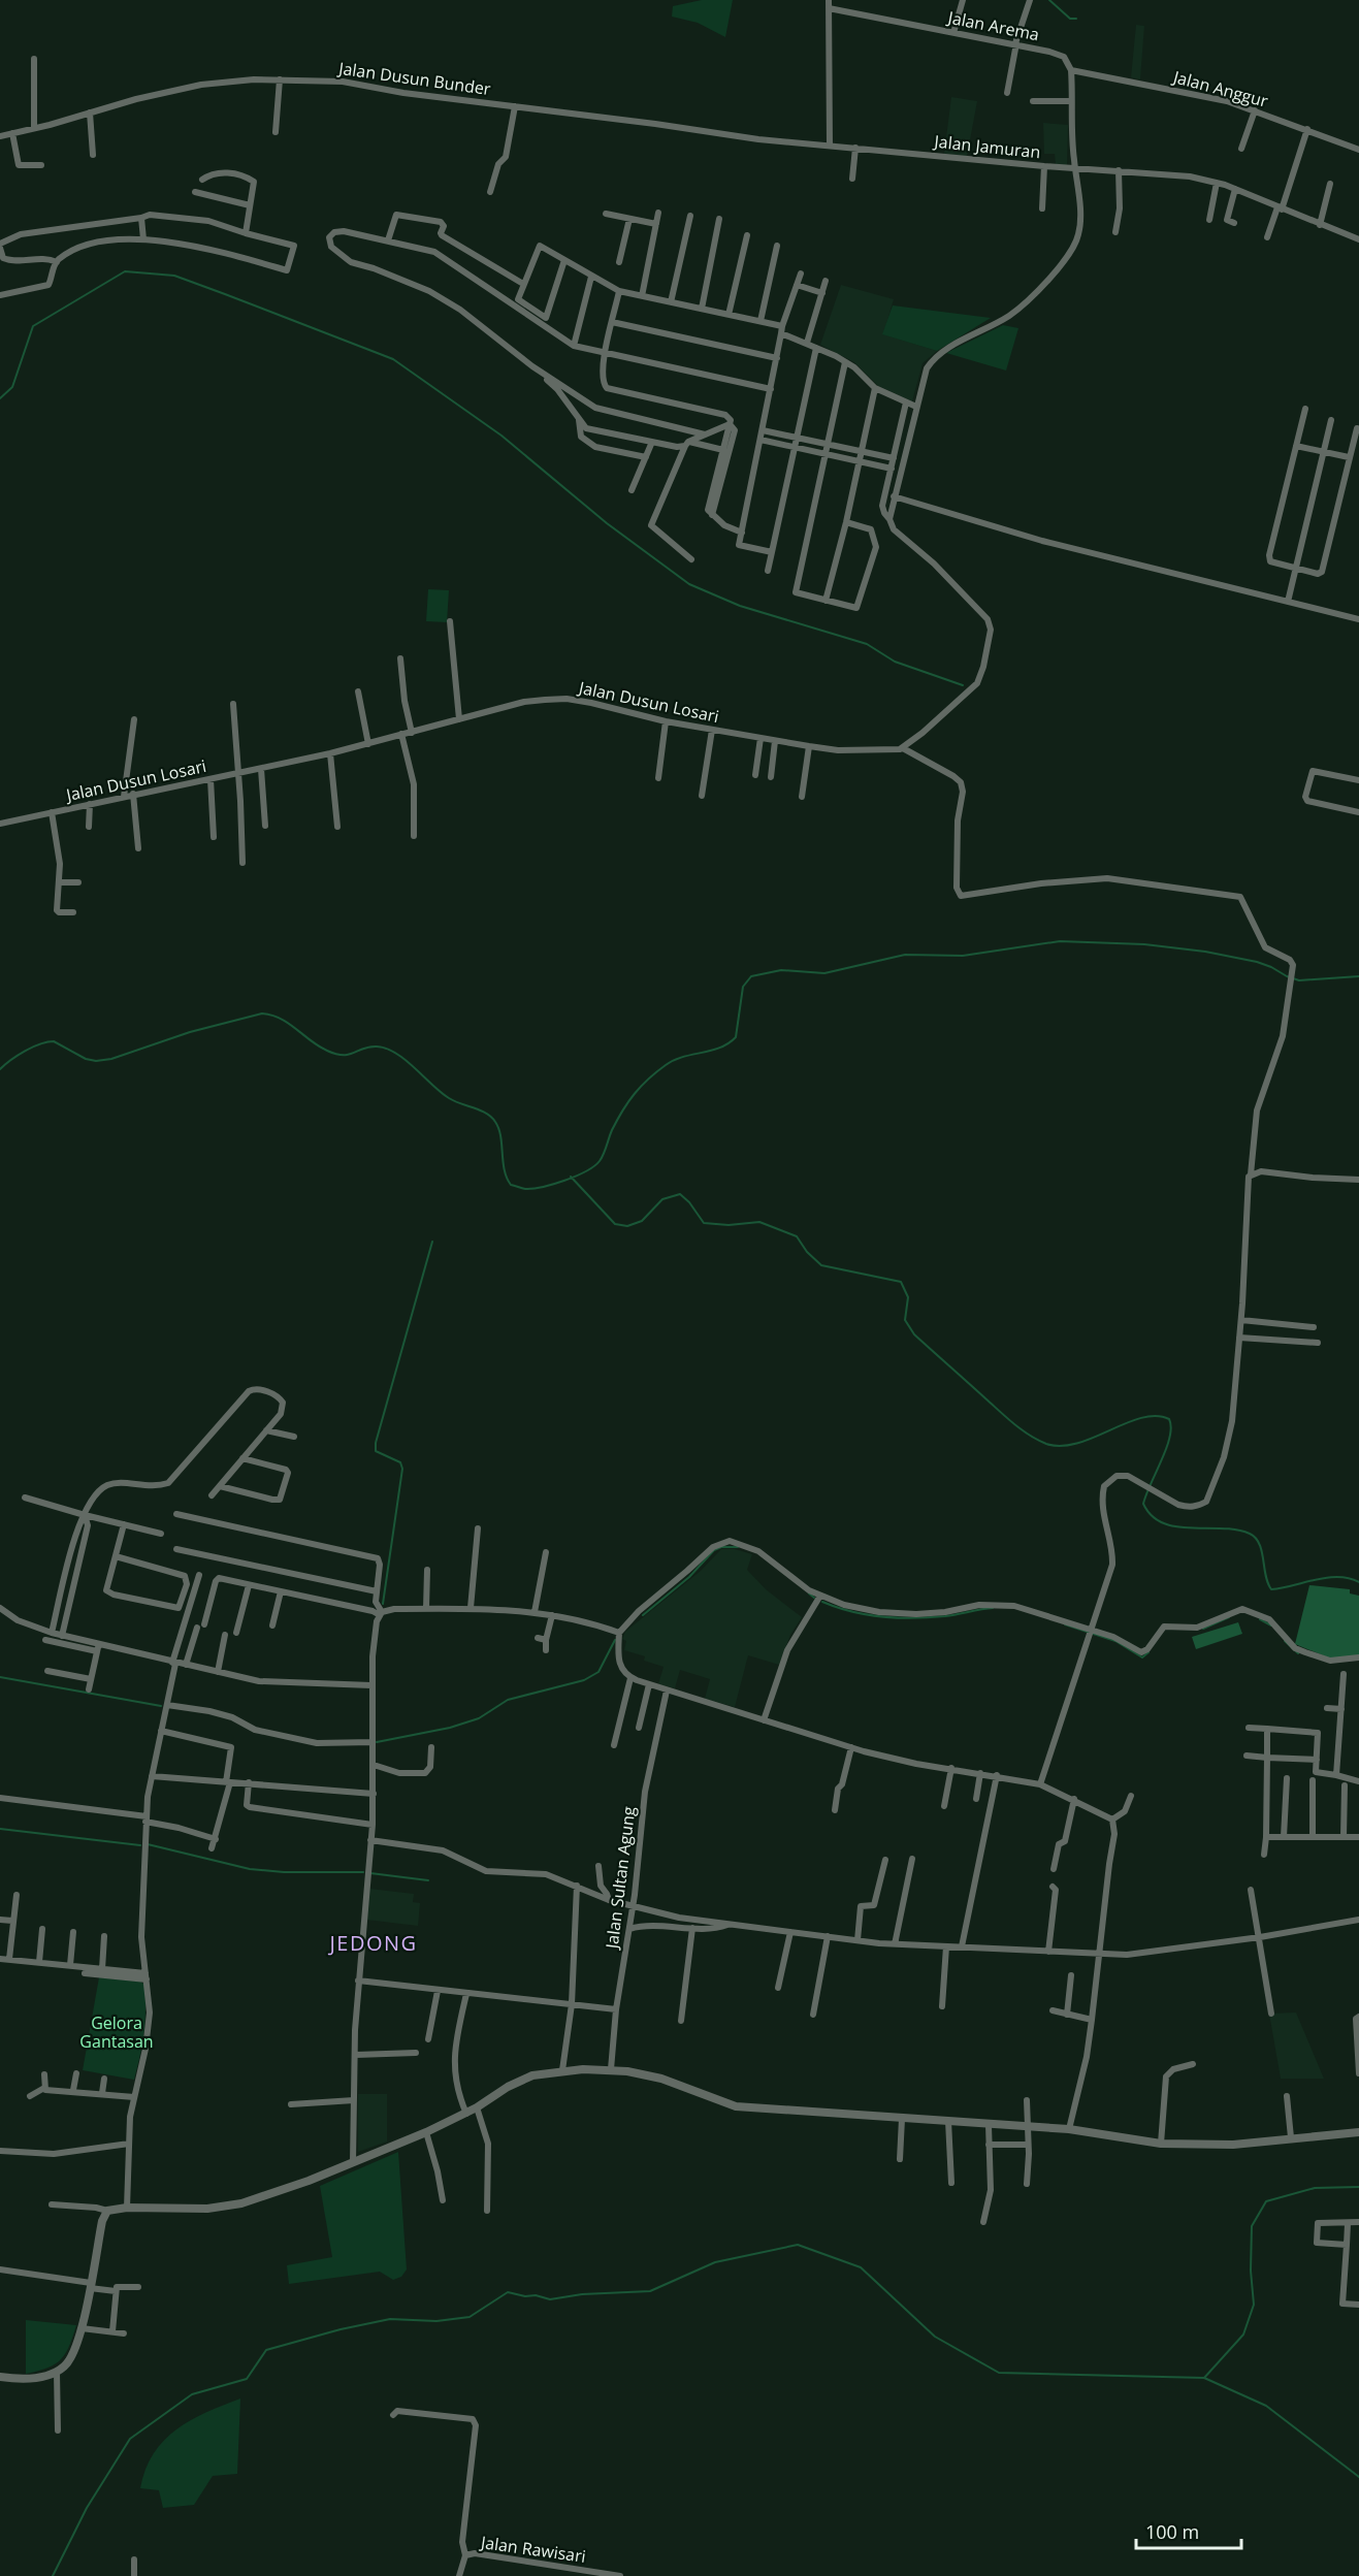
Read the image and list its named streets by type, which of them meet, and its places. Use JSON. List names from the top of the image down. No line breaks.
{"streets":{"street":["Jalan Arema","Jalan Dusun Bunder","Jalan Anggur","Jalan Jamuran","Jalan Dusun Losari","Jalan Sultan Agung","Jalan Rawisari"]},"crossings":[["Jalan Arema","Jalan Anggur"],["Jalan Dusun Bunder","Jalan Jamuran"]],"districts":["JEDONG"],"parks":["Gelora Gantasan"],"scale_bar":"100 m"}
